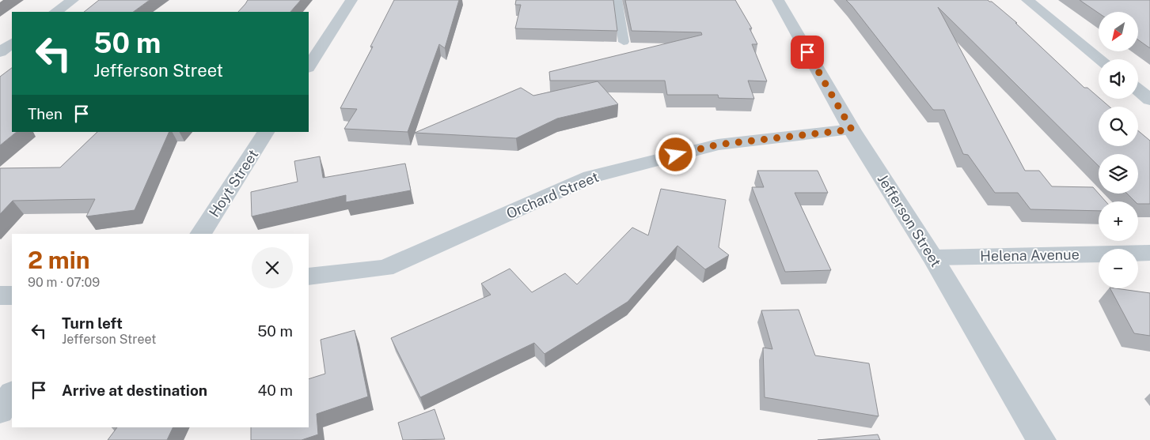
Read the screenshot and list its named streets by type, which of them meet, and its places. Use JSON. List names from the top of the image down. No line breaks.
{"streets":{"street":["Hoyt Street","Orchard Street","Jefferson Street","Helena Avenue"]},"crossings":[["Orchard Street","Jefferson Street"],["Jefferson Street","Helena Avenue"]],"north":"bottom left","page":{"map_buttons":["+","−"],"turn":["50 m","Jefferson Street"],"then":"Then","heading":["2 min","90 m · 07:09"],"list":[{"name":"Turn left","note":"Jefferson Street","value":"50 m"},{"name":"Arrive at destination","value":"40 m"}]}}
